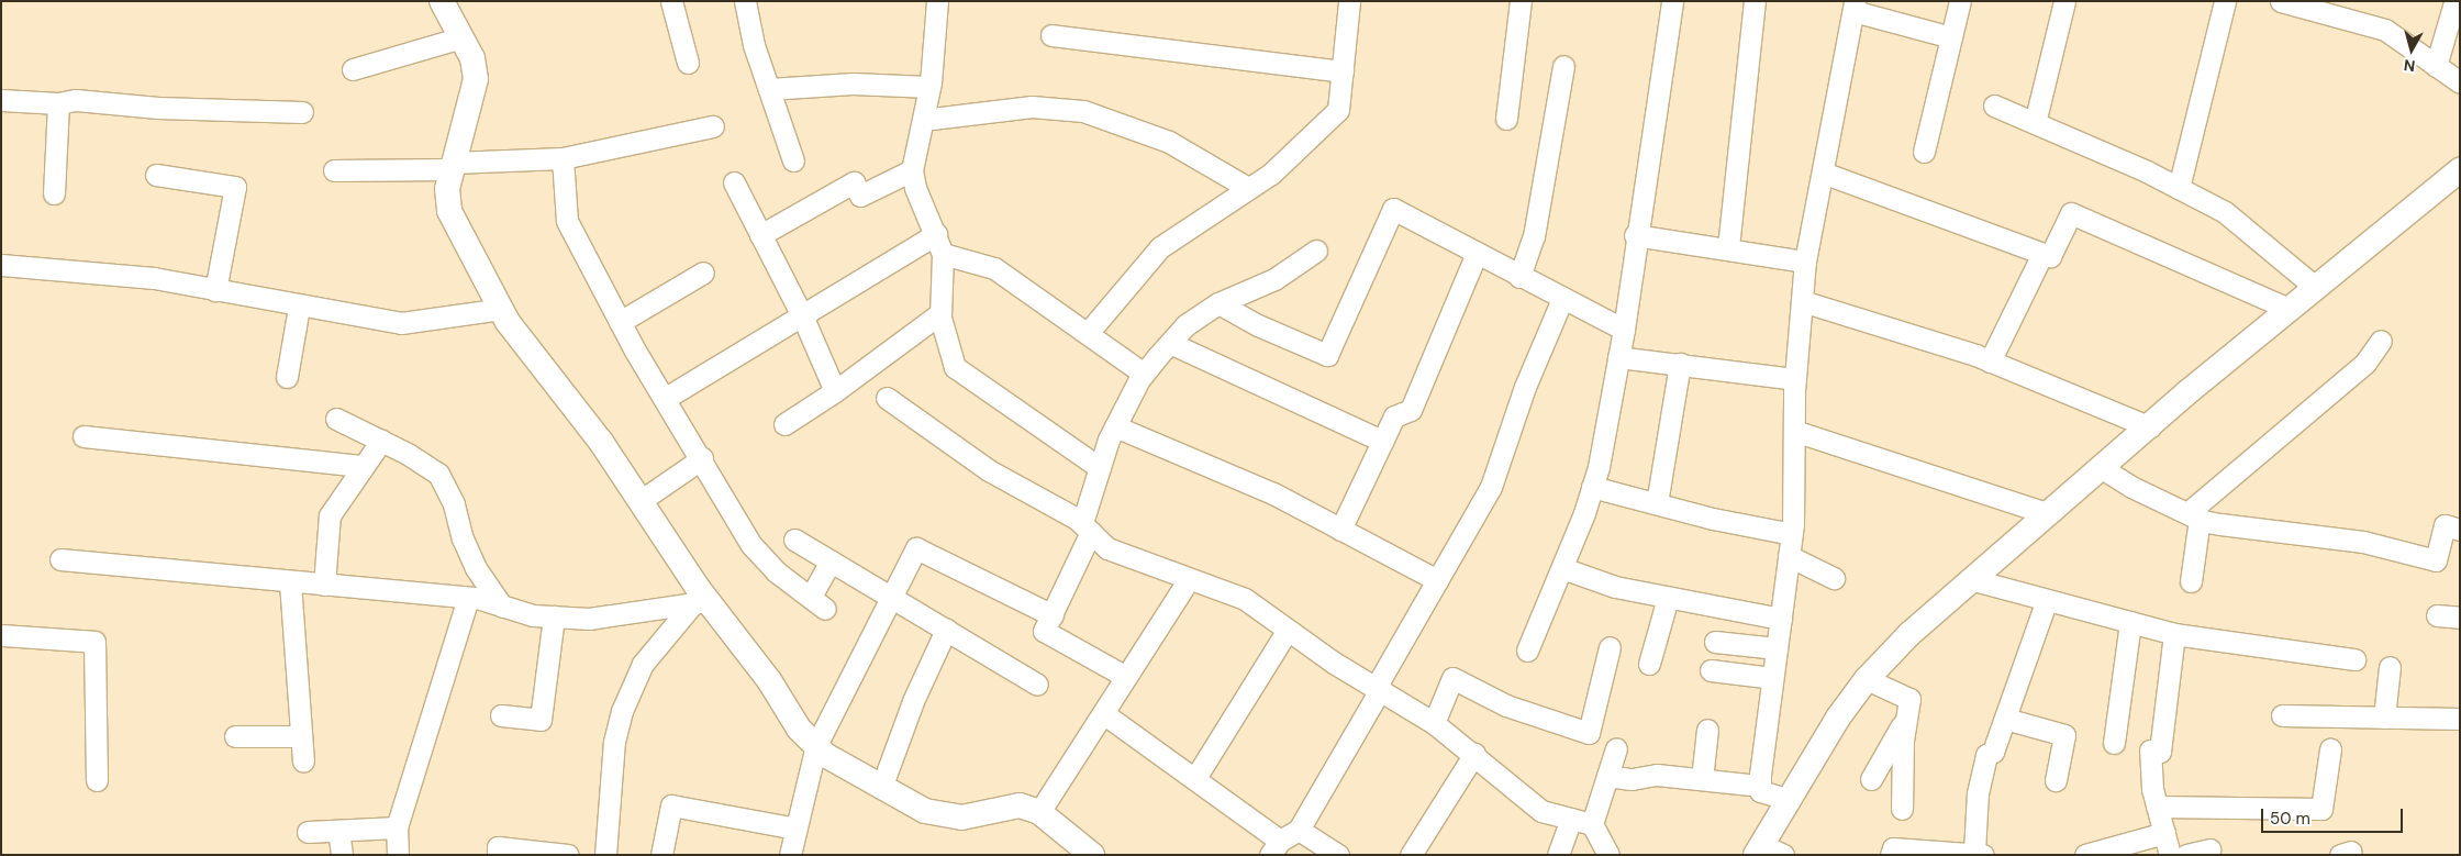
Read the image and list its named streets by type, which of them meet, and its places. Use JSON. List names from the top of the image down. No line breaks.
{"scale_bar":"50 m","north":"bottom"}
